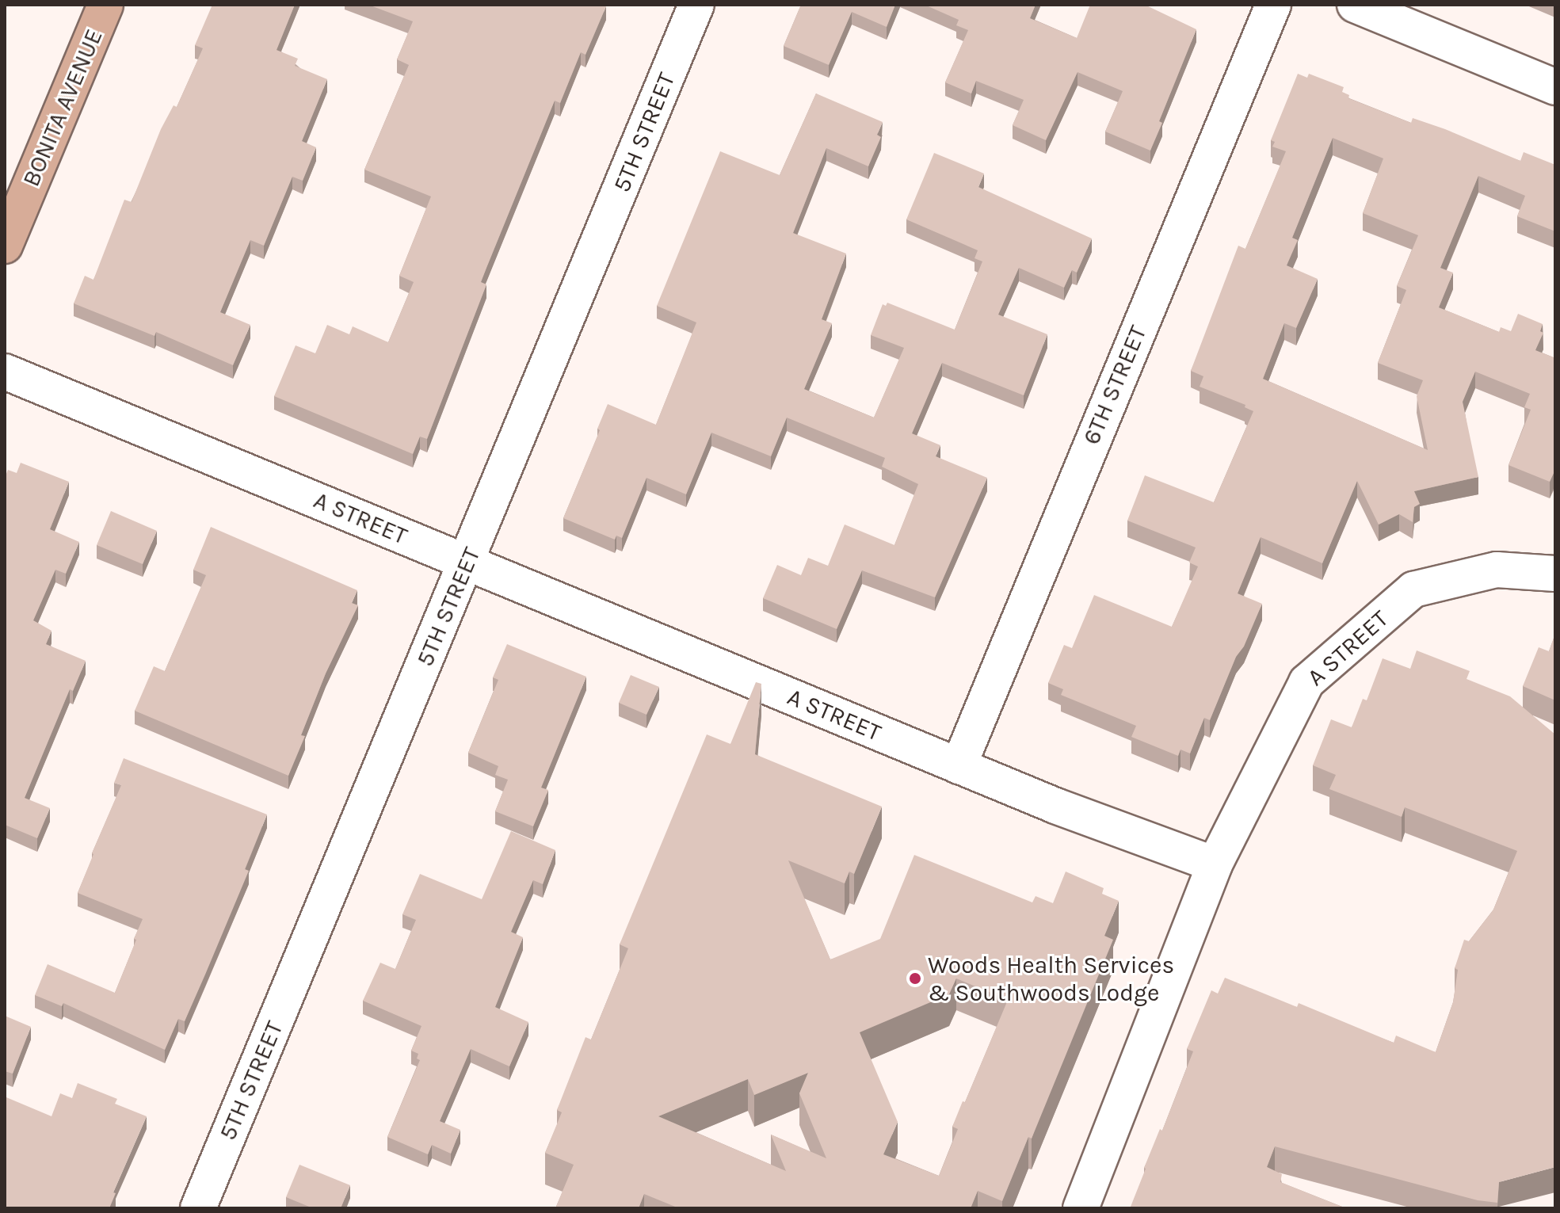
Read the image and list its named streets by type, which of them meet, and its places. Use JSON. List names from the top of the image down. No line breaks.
{"streets":{"main road":["BONITA AVENUE"],"street":["5TH STREET","6TH STREET","A STREET"]},"crossings":[["5TH STREET","A STREET"],["6TH STREET","A STREET"]],"places":["Woods Health Services & Southwoods Lodge"]}
